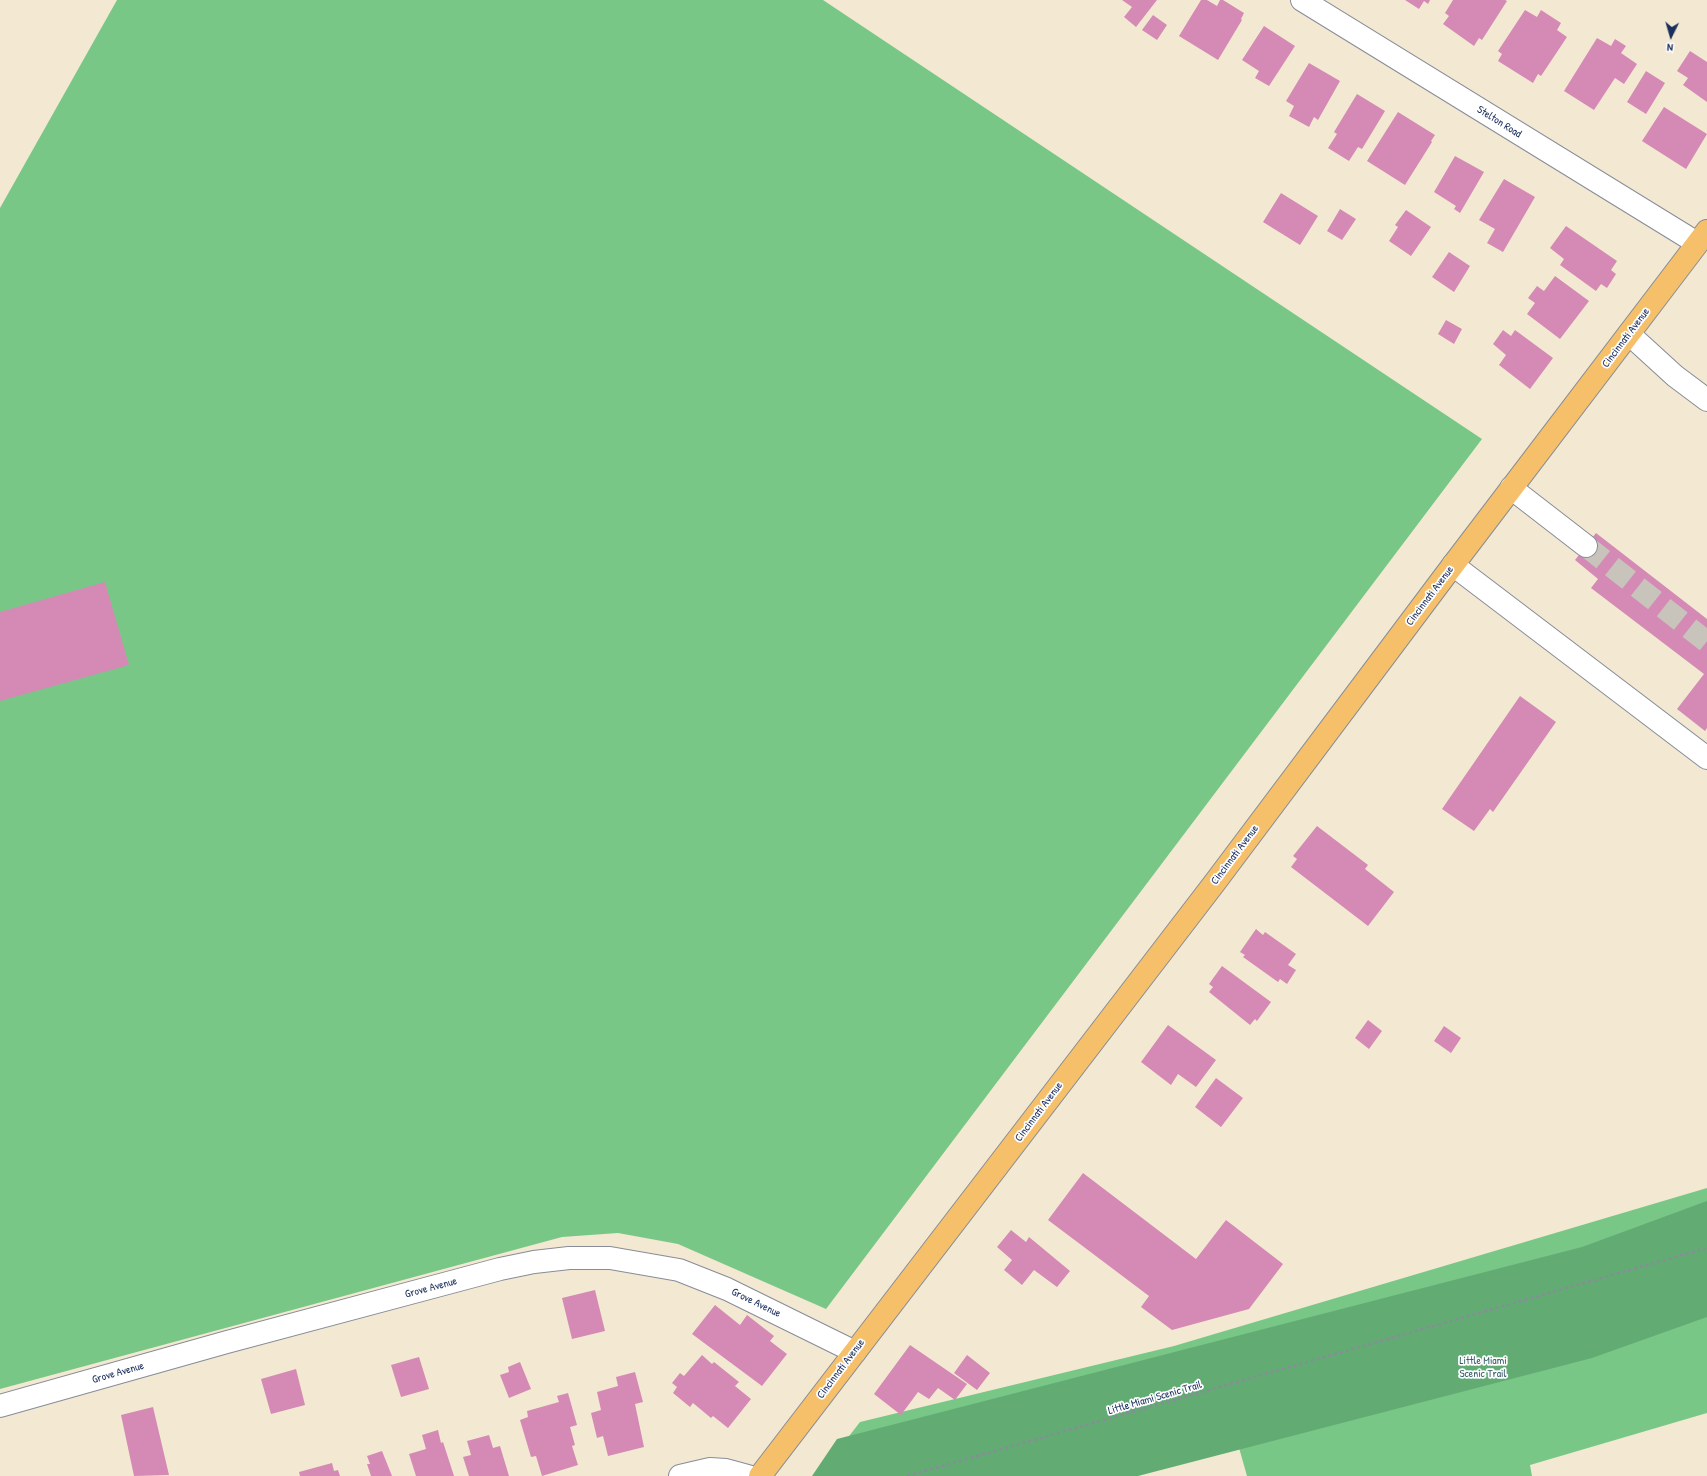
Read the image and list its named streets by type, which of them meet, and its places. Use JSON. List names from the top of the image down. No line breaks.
{"streets":{"highway":["Cincinnati Avenue"],"street":["Stelton Road","Grove Avenue"],"path":["Little Miami Scenic Trail"]},"crossings":[["Stelton Road","Cincinnati Avenue"],["Cincinnati Avenue","Grove Avenue"]],"parks":["Little Miami Scenic Trail"],"north":"bottom"}
